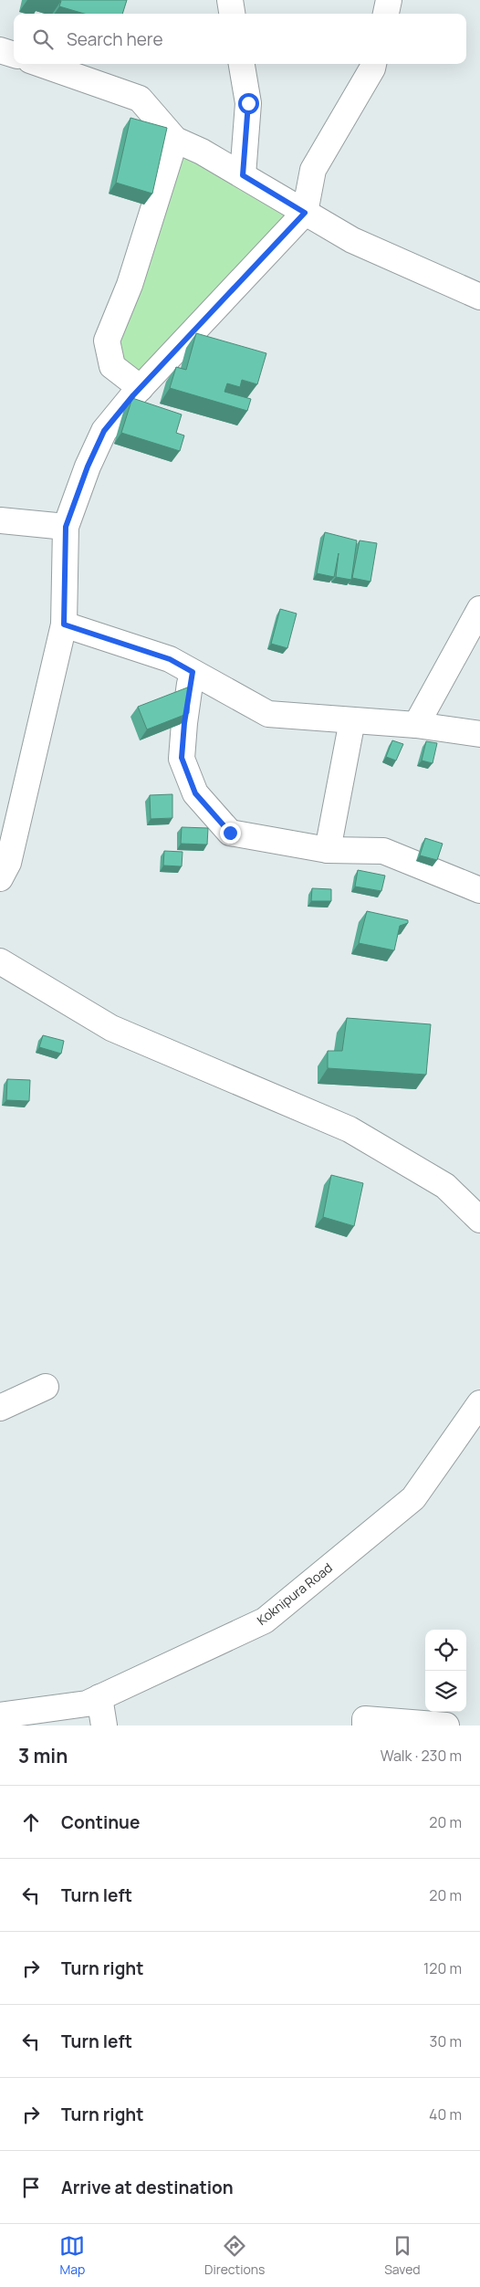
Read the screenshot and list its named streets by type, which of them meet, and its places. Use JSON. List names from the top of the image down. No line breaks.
{"streets":{"street":["Koknipura Road"]},"page":{"search":"Search here","heading":["3 min","Walk · 230 m"],"list":[["Continue","20 m"],["Turn left","20 m"],["Turn right","120 m"],["Turn left","30 m"],["Turn right","40 m"],"Arrive at destination"],"nav":["Map","Directions","Saved"]}}
